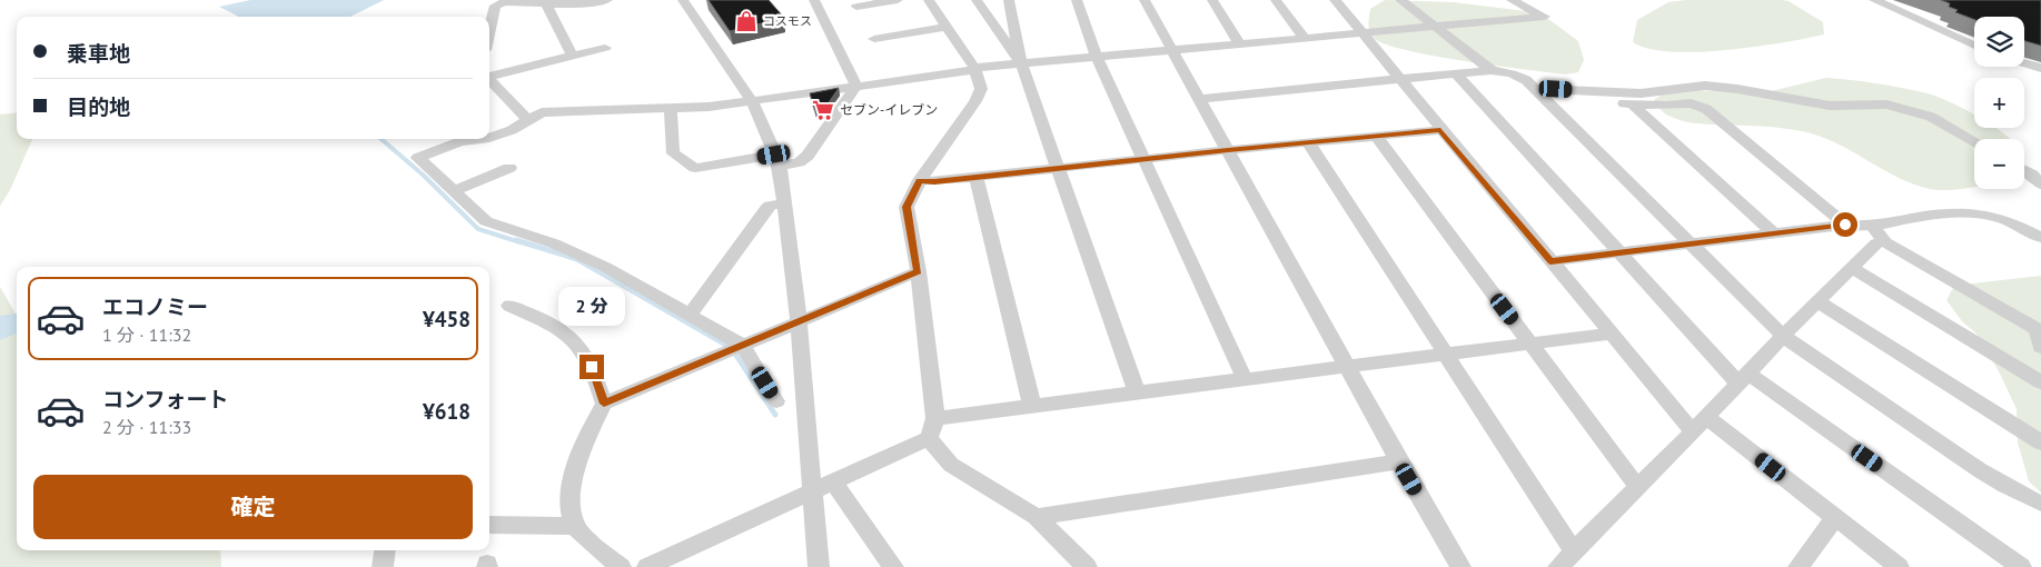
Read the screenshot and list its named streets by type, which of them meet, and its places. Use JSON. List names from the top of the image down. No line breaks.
{"places":{"shop":["コスモス"],"supermarket":["セブン-イレブン"]},"page":{"map_buttons":["+","−"],"banner":["乗車地","目的地"],"list":[{"name":"エコノミー","note":"1 分 · 11:32","value":"¥458"},{"name":"コンフォート","note":"2 分 · 11:33","value":"¥618"}],"bubble":"2 分","buttons":"確定"}}
